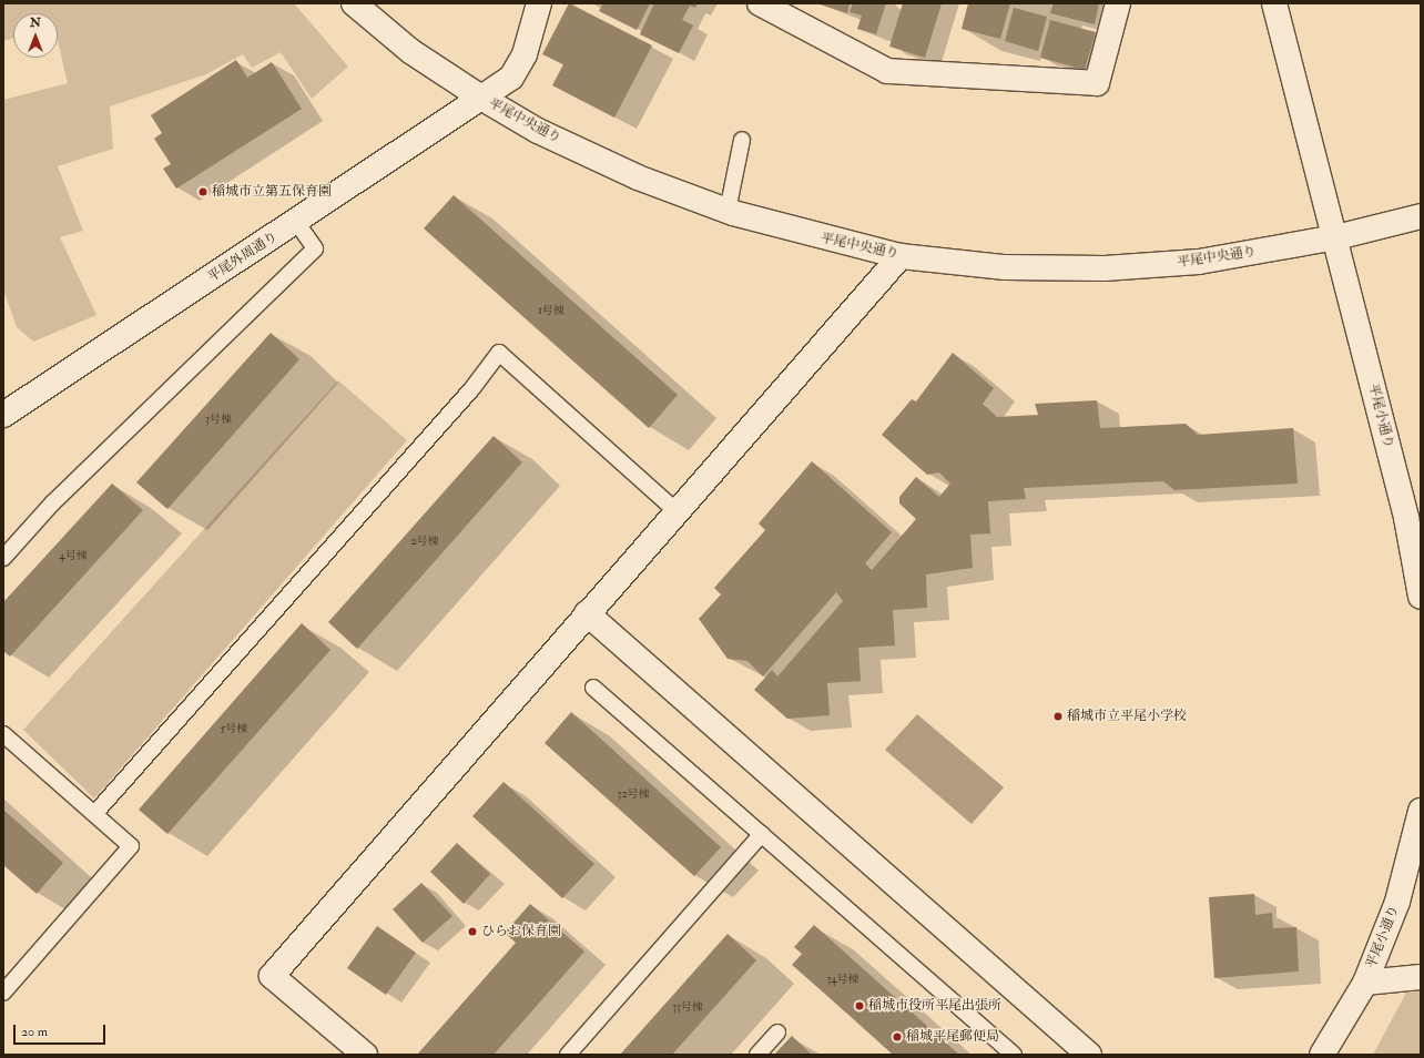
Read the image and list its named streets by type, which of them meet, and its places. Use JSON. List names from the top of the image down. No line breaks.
{"streets":{"street":["平尾中央通り","平尾外周通り","平尾小通り"]},"crossings":[["平尾中央通り","平尾外周通り"],["平尾中央通り","平尾小通り"]],"places":["稲城市立第五保育園","稲城市立平尾小学校","ひらお保育園","稲城市役所平尾出張所","稲城平尾郵便局"],"house_numbers":["1号棟","3号棟","2号棟","4号棟","5号棟","32号棟","34号棟","33号棟"],"scale_bar":"20 m","north":"top"}
